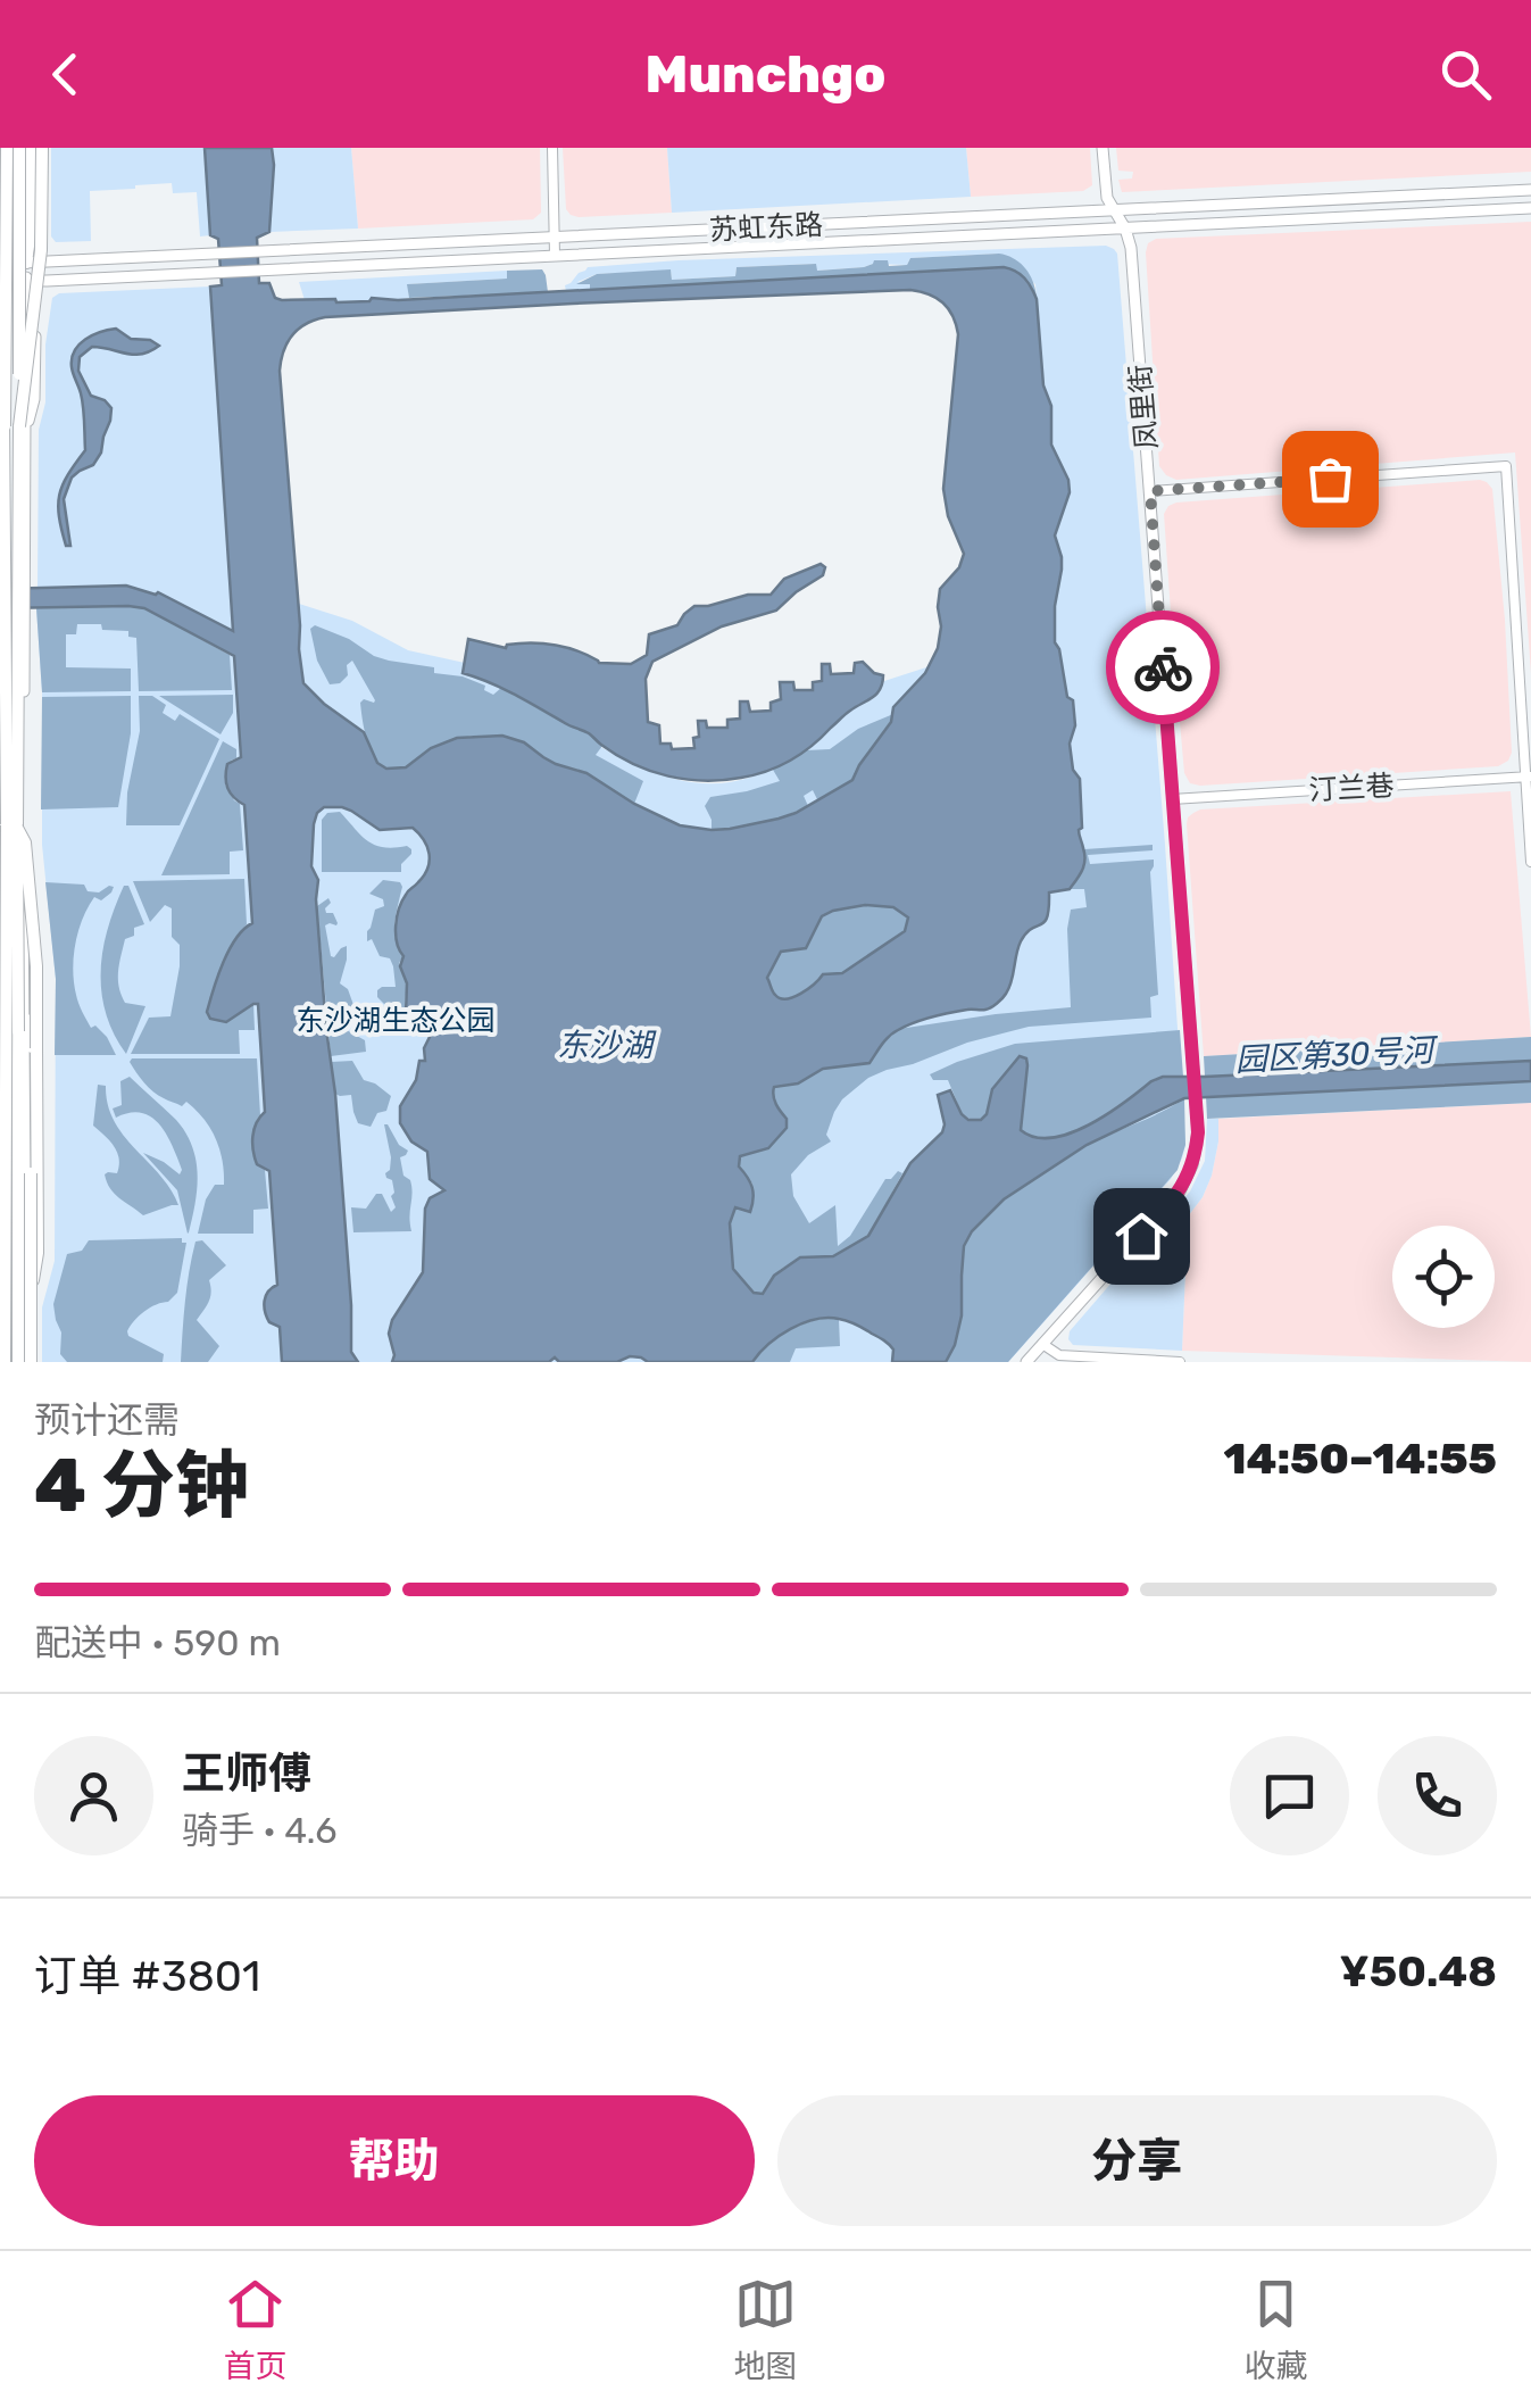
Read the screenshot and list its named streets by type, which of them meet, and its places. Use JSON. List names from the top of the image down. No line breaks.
{"streets":{"main road":["苏虹东路","凤里街"],"street":["汀兰巷"]},"crossings":[["苏虹东路","凤里街"],["凤里街","汀兰巷"]],"water":["东沙湖","园区第30号河"],"parks":["东沙湖生态公园"],"page":{"header":"Munchgo","heading":["4 分钟","预计还需","14:50–14:55"],"panel":["王师傅","骑手 · 4.6","订单 #3801","¥50.48"],"bar":"配送中 · 590 m","buttons":["帮助","分享"],"tabs":["首页","地图","收藏"]}}
